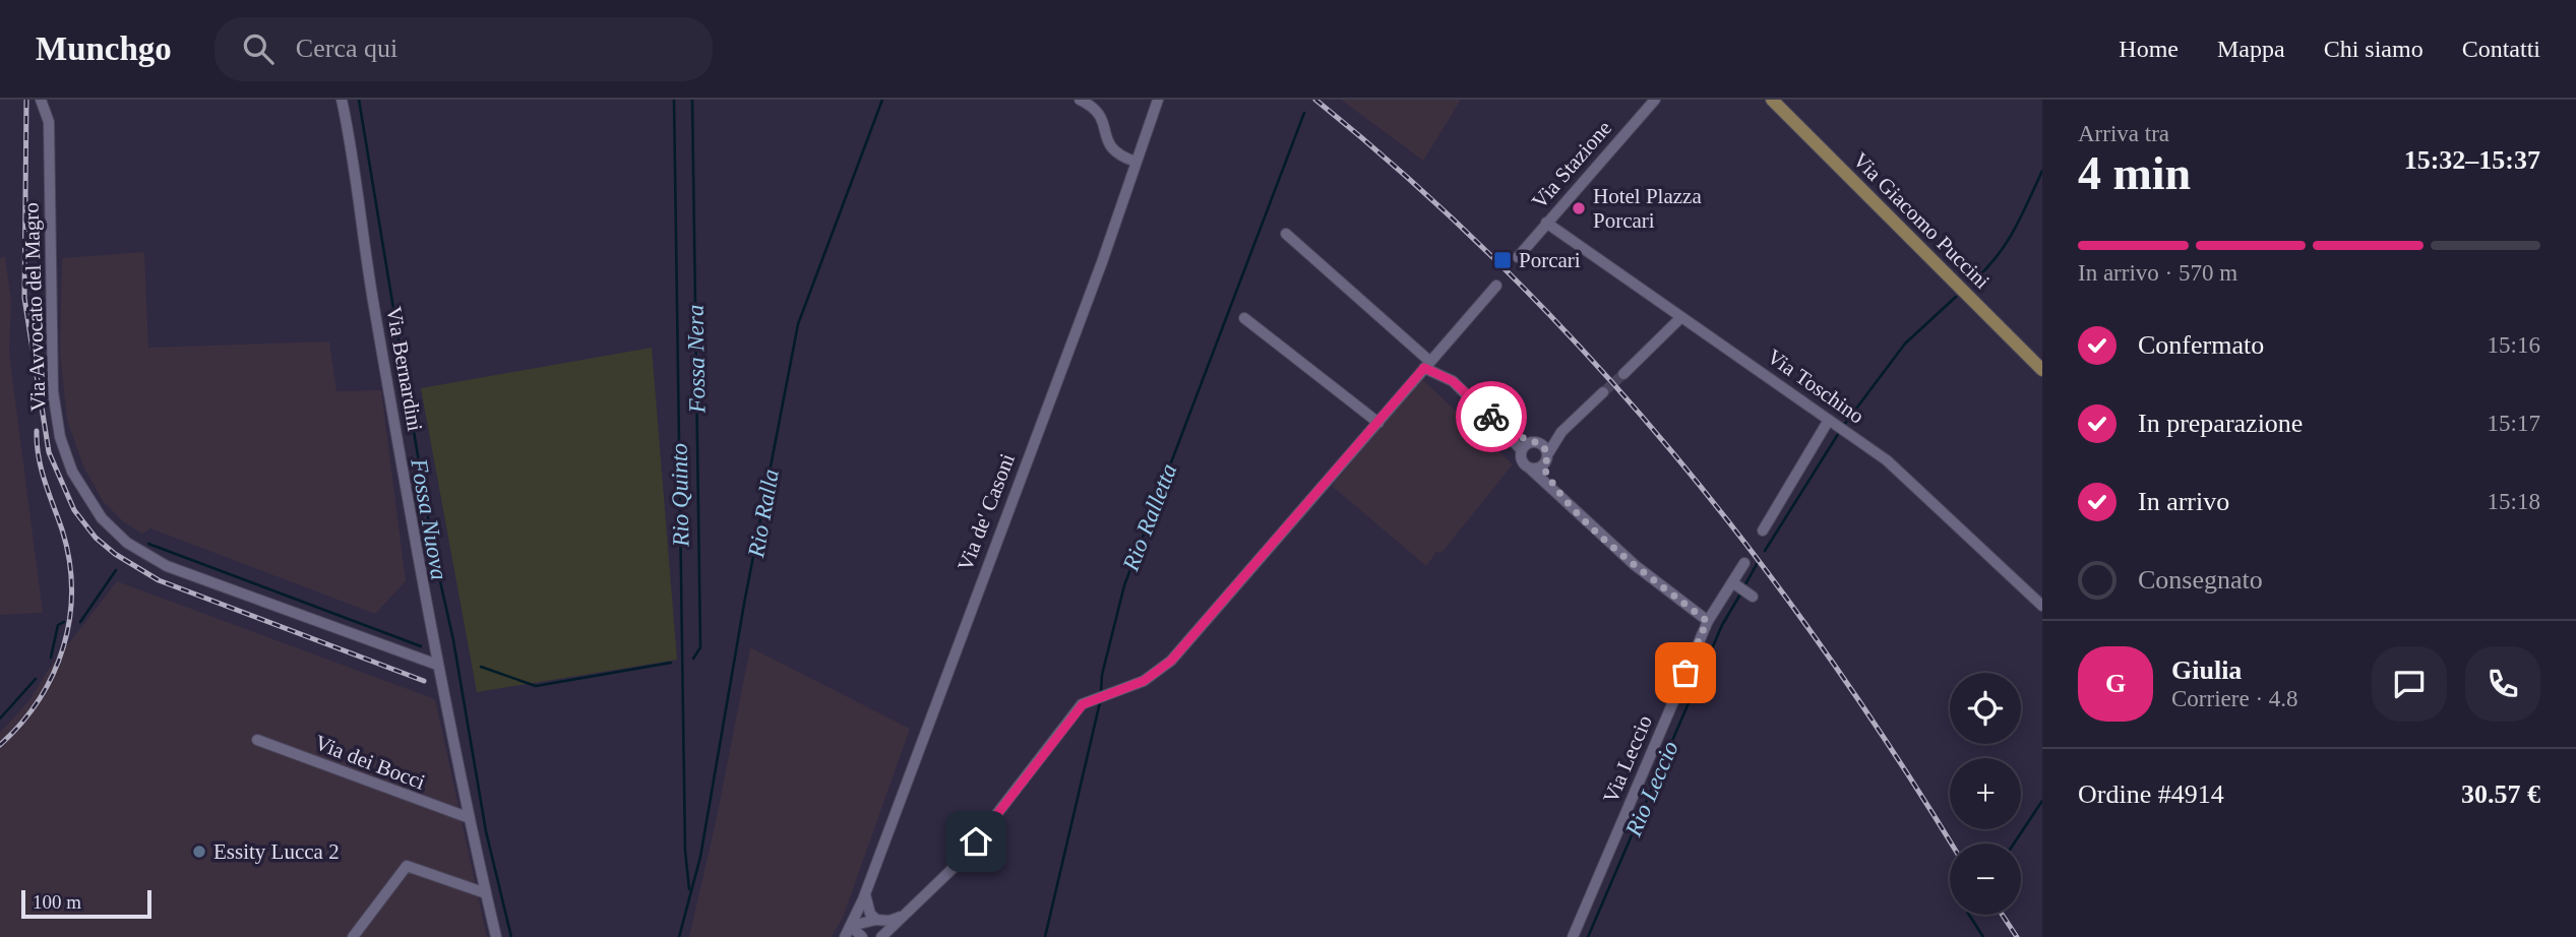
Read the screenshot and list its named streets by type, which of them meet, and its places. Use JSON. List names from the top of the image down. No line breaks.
{"streets":{"main road":["Via Giacomo Puccini"],"street":["Via Stazione","Via Avvocato del Magro","Via Bernardini","Via Toschino","Via de' Casoni","Via Leccio","Via dei Bocci"]},"crossings":[["Via Stazione","Via Toschino"],["Via Avvocato del Magro","Via Bernardini"],["Via Bernardini","Via dei Bocci"]],"water":["Fossa Nera","Rio Quinto","Rio Ralla","Rio Ralletta","Fossa Nuova","Rio Leccio"],"places":{"other":["Hotel Plazza Porcari","Essity Lucca 2"],"transit":["Porcari"]},"scale_bar":"100 m","page":{"header":"Munchgo","search":"Cerca qui","nav":["Home","Mappa","Chi siamo","Contatti"],"heading":["4 min","Arriva tra","15:32–15:37"],"panel":["Giulia","Corriere · 4.8","Ordine #4914","30.57 €"],"bar":"In arrivo · 570 m","list":[["Confermato","15:16"],["In preparazione","15:17"],["In arrivo","15:18"],"Consegnato"],"round":"G","map_buttons":["+","−"],"scale":"100 m"}}
